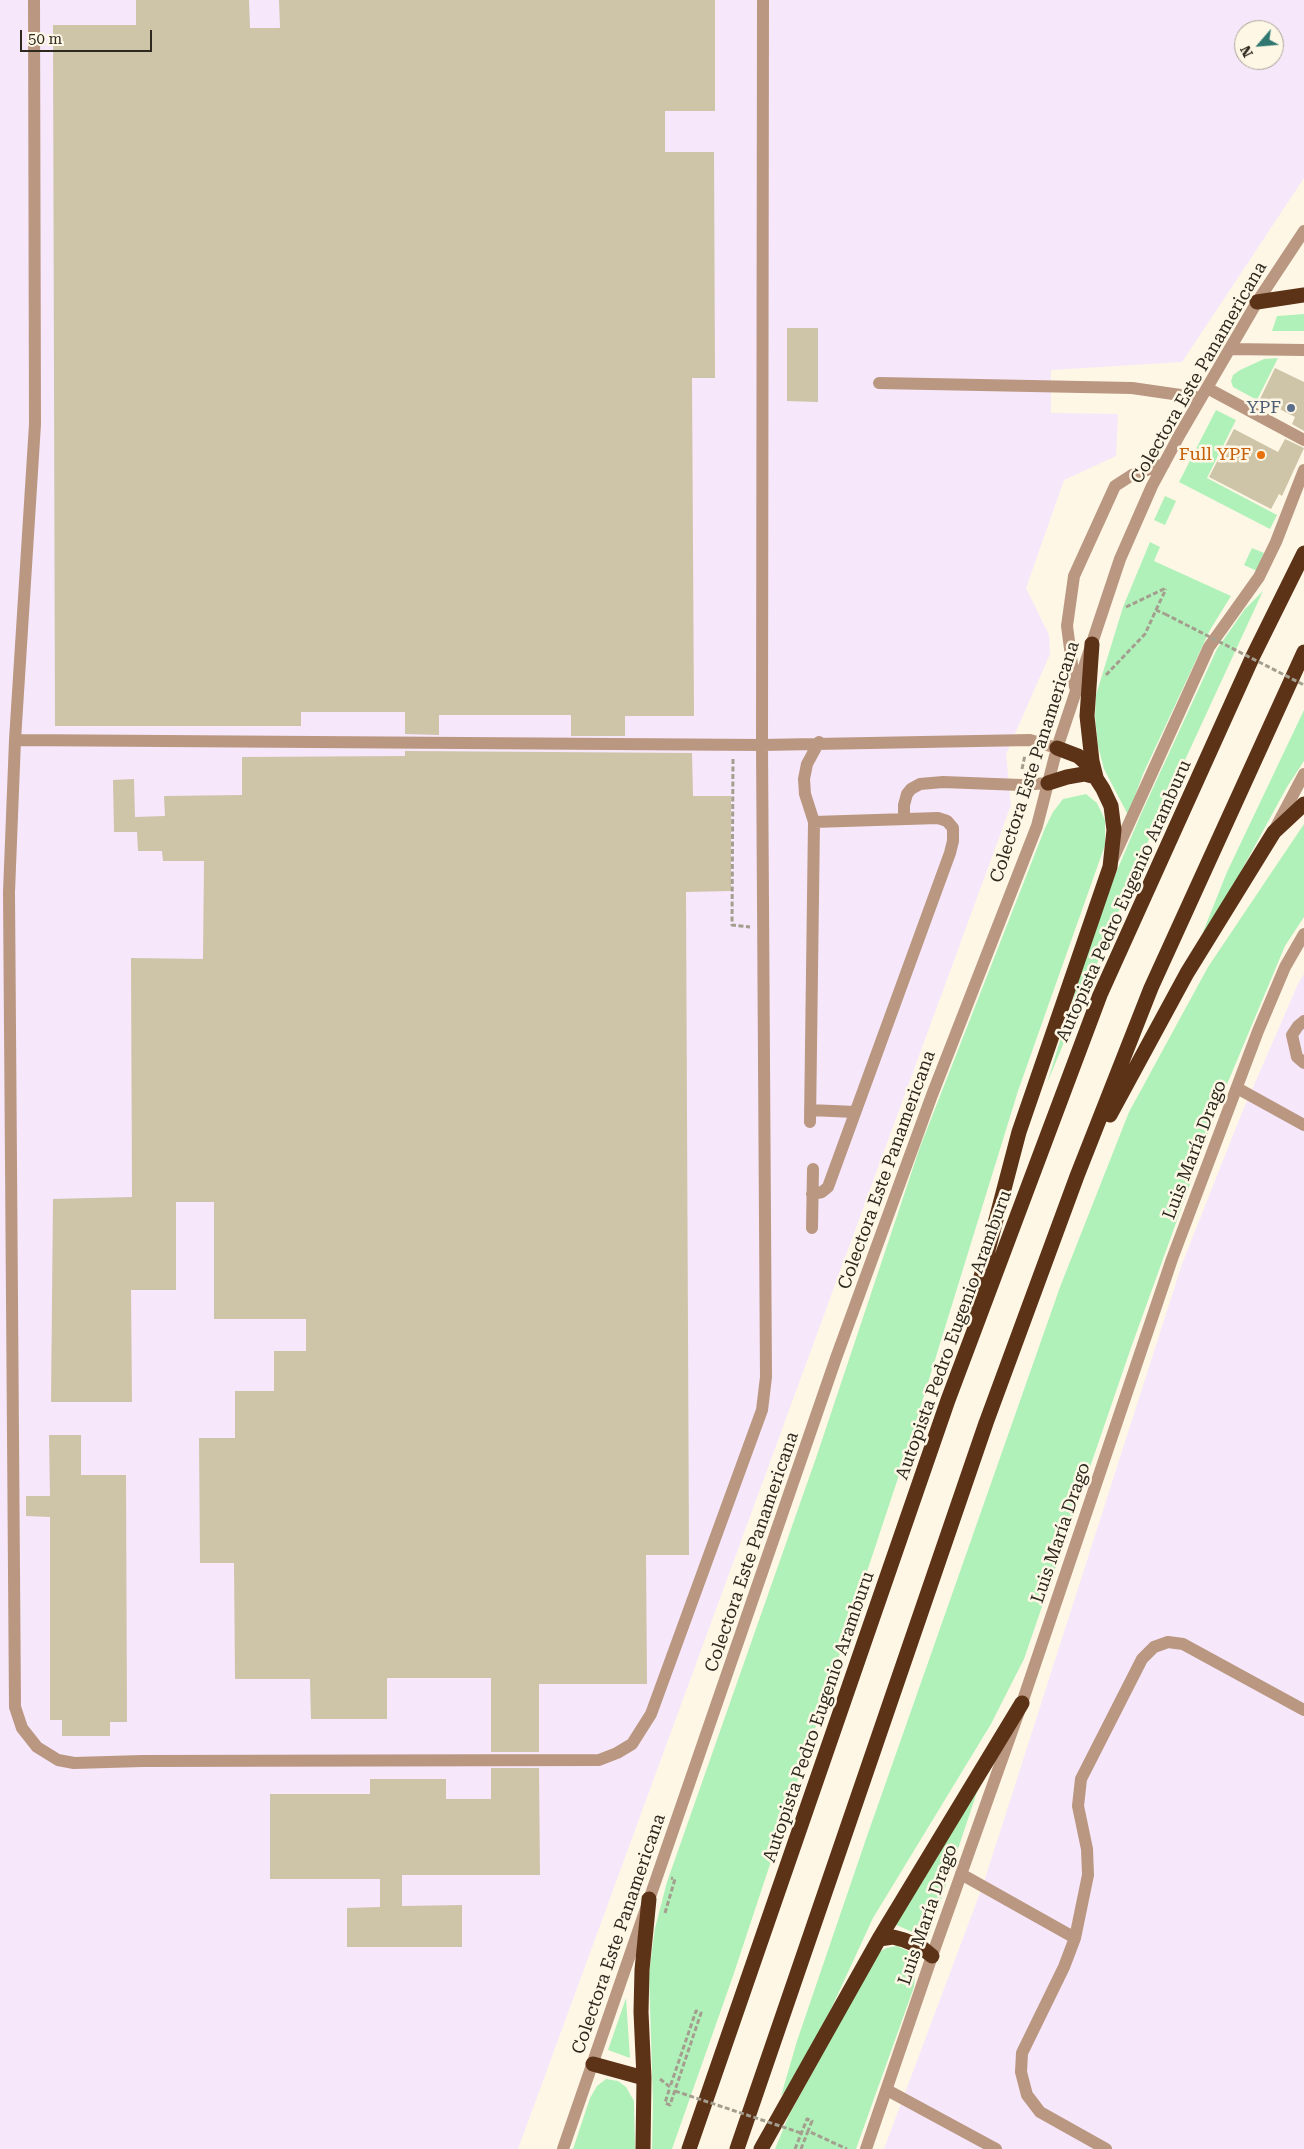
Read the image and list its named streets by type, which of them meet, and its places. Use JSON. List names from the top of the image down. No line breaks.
{"streets":{"highway":["Autopista Pedro Eugenio Aramburu"],"street":["Colectora Este Panamericana","Luis María Drago"]},"places":["YPF","Full YPF"],"scale_bar":"50 m","north":"bottom left"}
